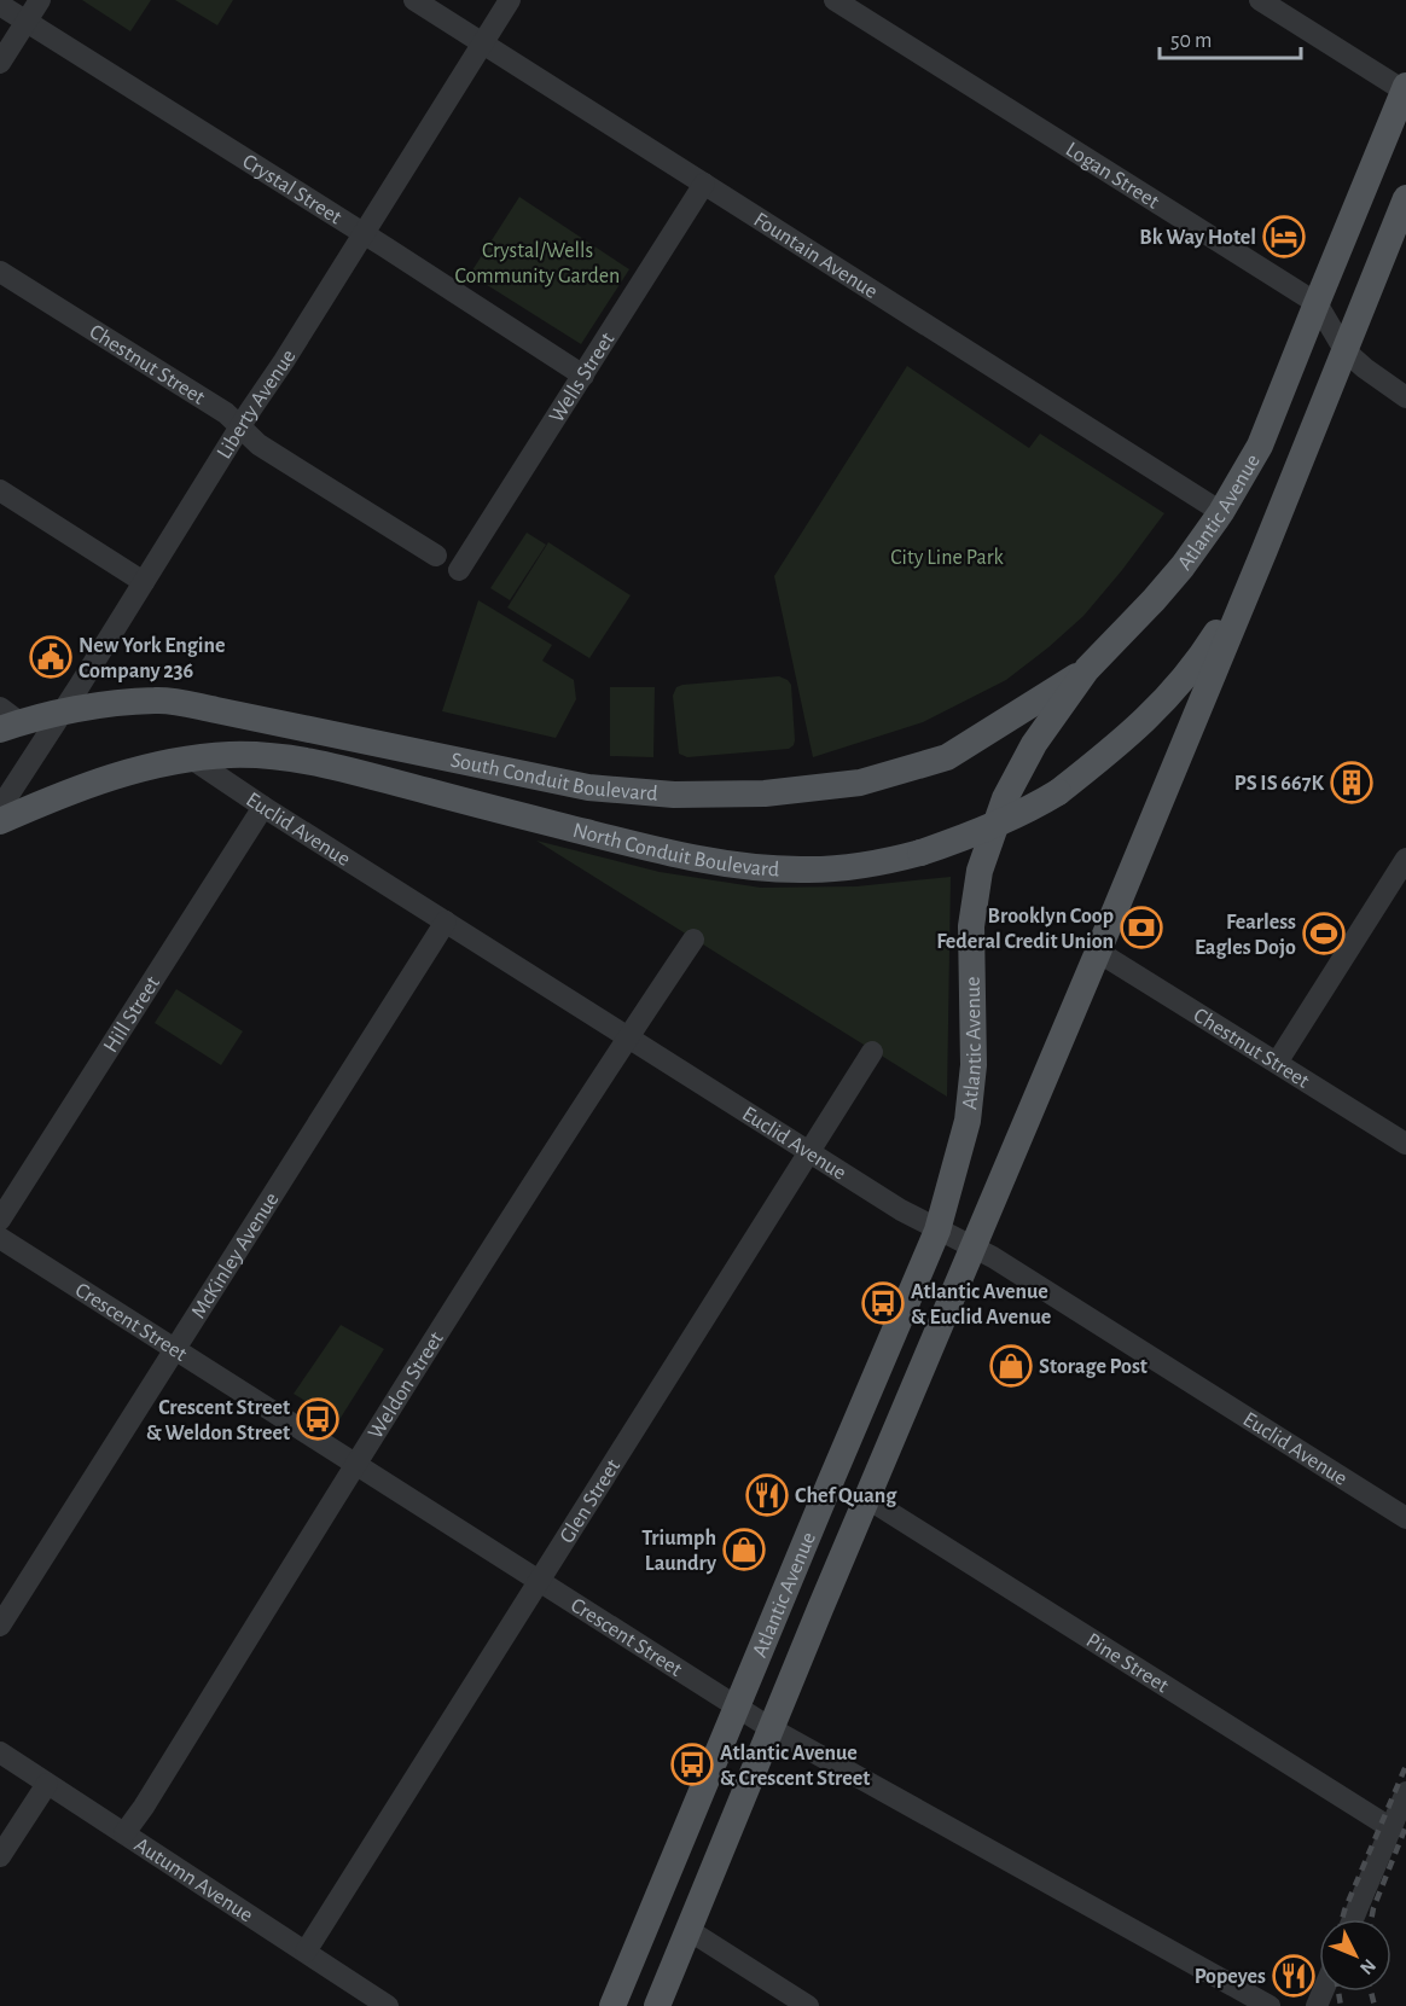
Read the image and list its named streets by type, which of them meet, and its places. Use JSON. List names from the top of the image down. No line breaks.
{"streets":{"main road":["Atlantic Avenue","South Conduit Boulevard","North Conduit Boulevard"],"street":["Logan Street","Crystal Street","Fountain Avenue","Chestnut Street","Wells Street","Liberty Avenue","Euclid Avenue","Hill Street","McKinley Avenue","Crescent Street","Weldon Street","Glen Street","Pine Street","Autumn Avenue"]},"crossings":[["Logan Street","Atlantic Avenue"],["Crystal Street","Wells Street"],["Crystal Street","Liberty Avenue"],["Fountain Avenue","Wells Street"],["Fountain Avenue","Liberty Avenue"],["Fountain Avenue","Atlantic Avenue"],["Chestnut Street","Liberty Avenue"],["Chestnut Street","Atlantic Avenue"],["Liberty Avenue","South Conduit Boulevard"],["Atlantic Avenue","South Conduit Boulevard"],["Atlantic Avenue","Euclid Avenue"],["Atlantic Avenue","North Conduit Boulevard"],["Atlantic Avenue","Crescent Street"],["Atlantic Avenue","Pine Street"],["Euclid Avenue","North Conduit Boulevard"],["Euclid Avenue","Hill Street"],["Euclid Avenue","McKinley Avenue"],["Euclid Avenue","Weldon Street"],["Euclid Avenue","Glen Street"],["McKinley Avenue","Crescent Street"],["Crescent Street","Weldon Street"],["Crescent Street","Glen Street"],["Weldon Street","Autumn Avenue"],["Glen Street","Autumn Avenue"]],"parks":["Crystal/Wells Community Garden","City Line Park"],"places":{"hotel":["Bk Way Hotel"],"public building":["New York Engine Company 236"],"building":["PS IS 667K"],"bank":["Brooklyn Coop Federal Credit Union"],"sports":["Fearless Eagles Dojo"],"bus stop":["Atlantic Avenue & Euclid Avenue","Crescent Street & Weldon Street","Atlantic Avenue & Crescent Street"],"shop":["Storage Post","Triumph Laundry"],"restaurant":["Chef Quang","Popeyes"]},"scale_bar":"50 m","north":"bottom right"}
